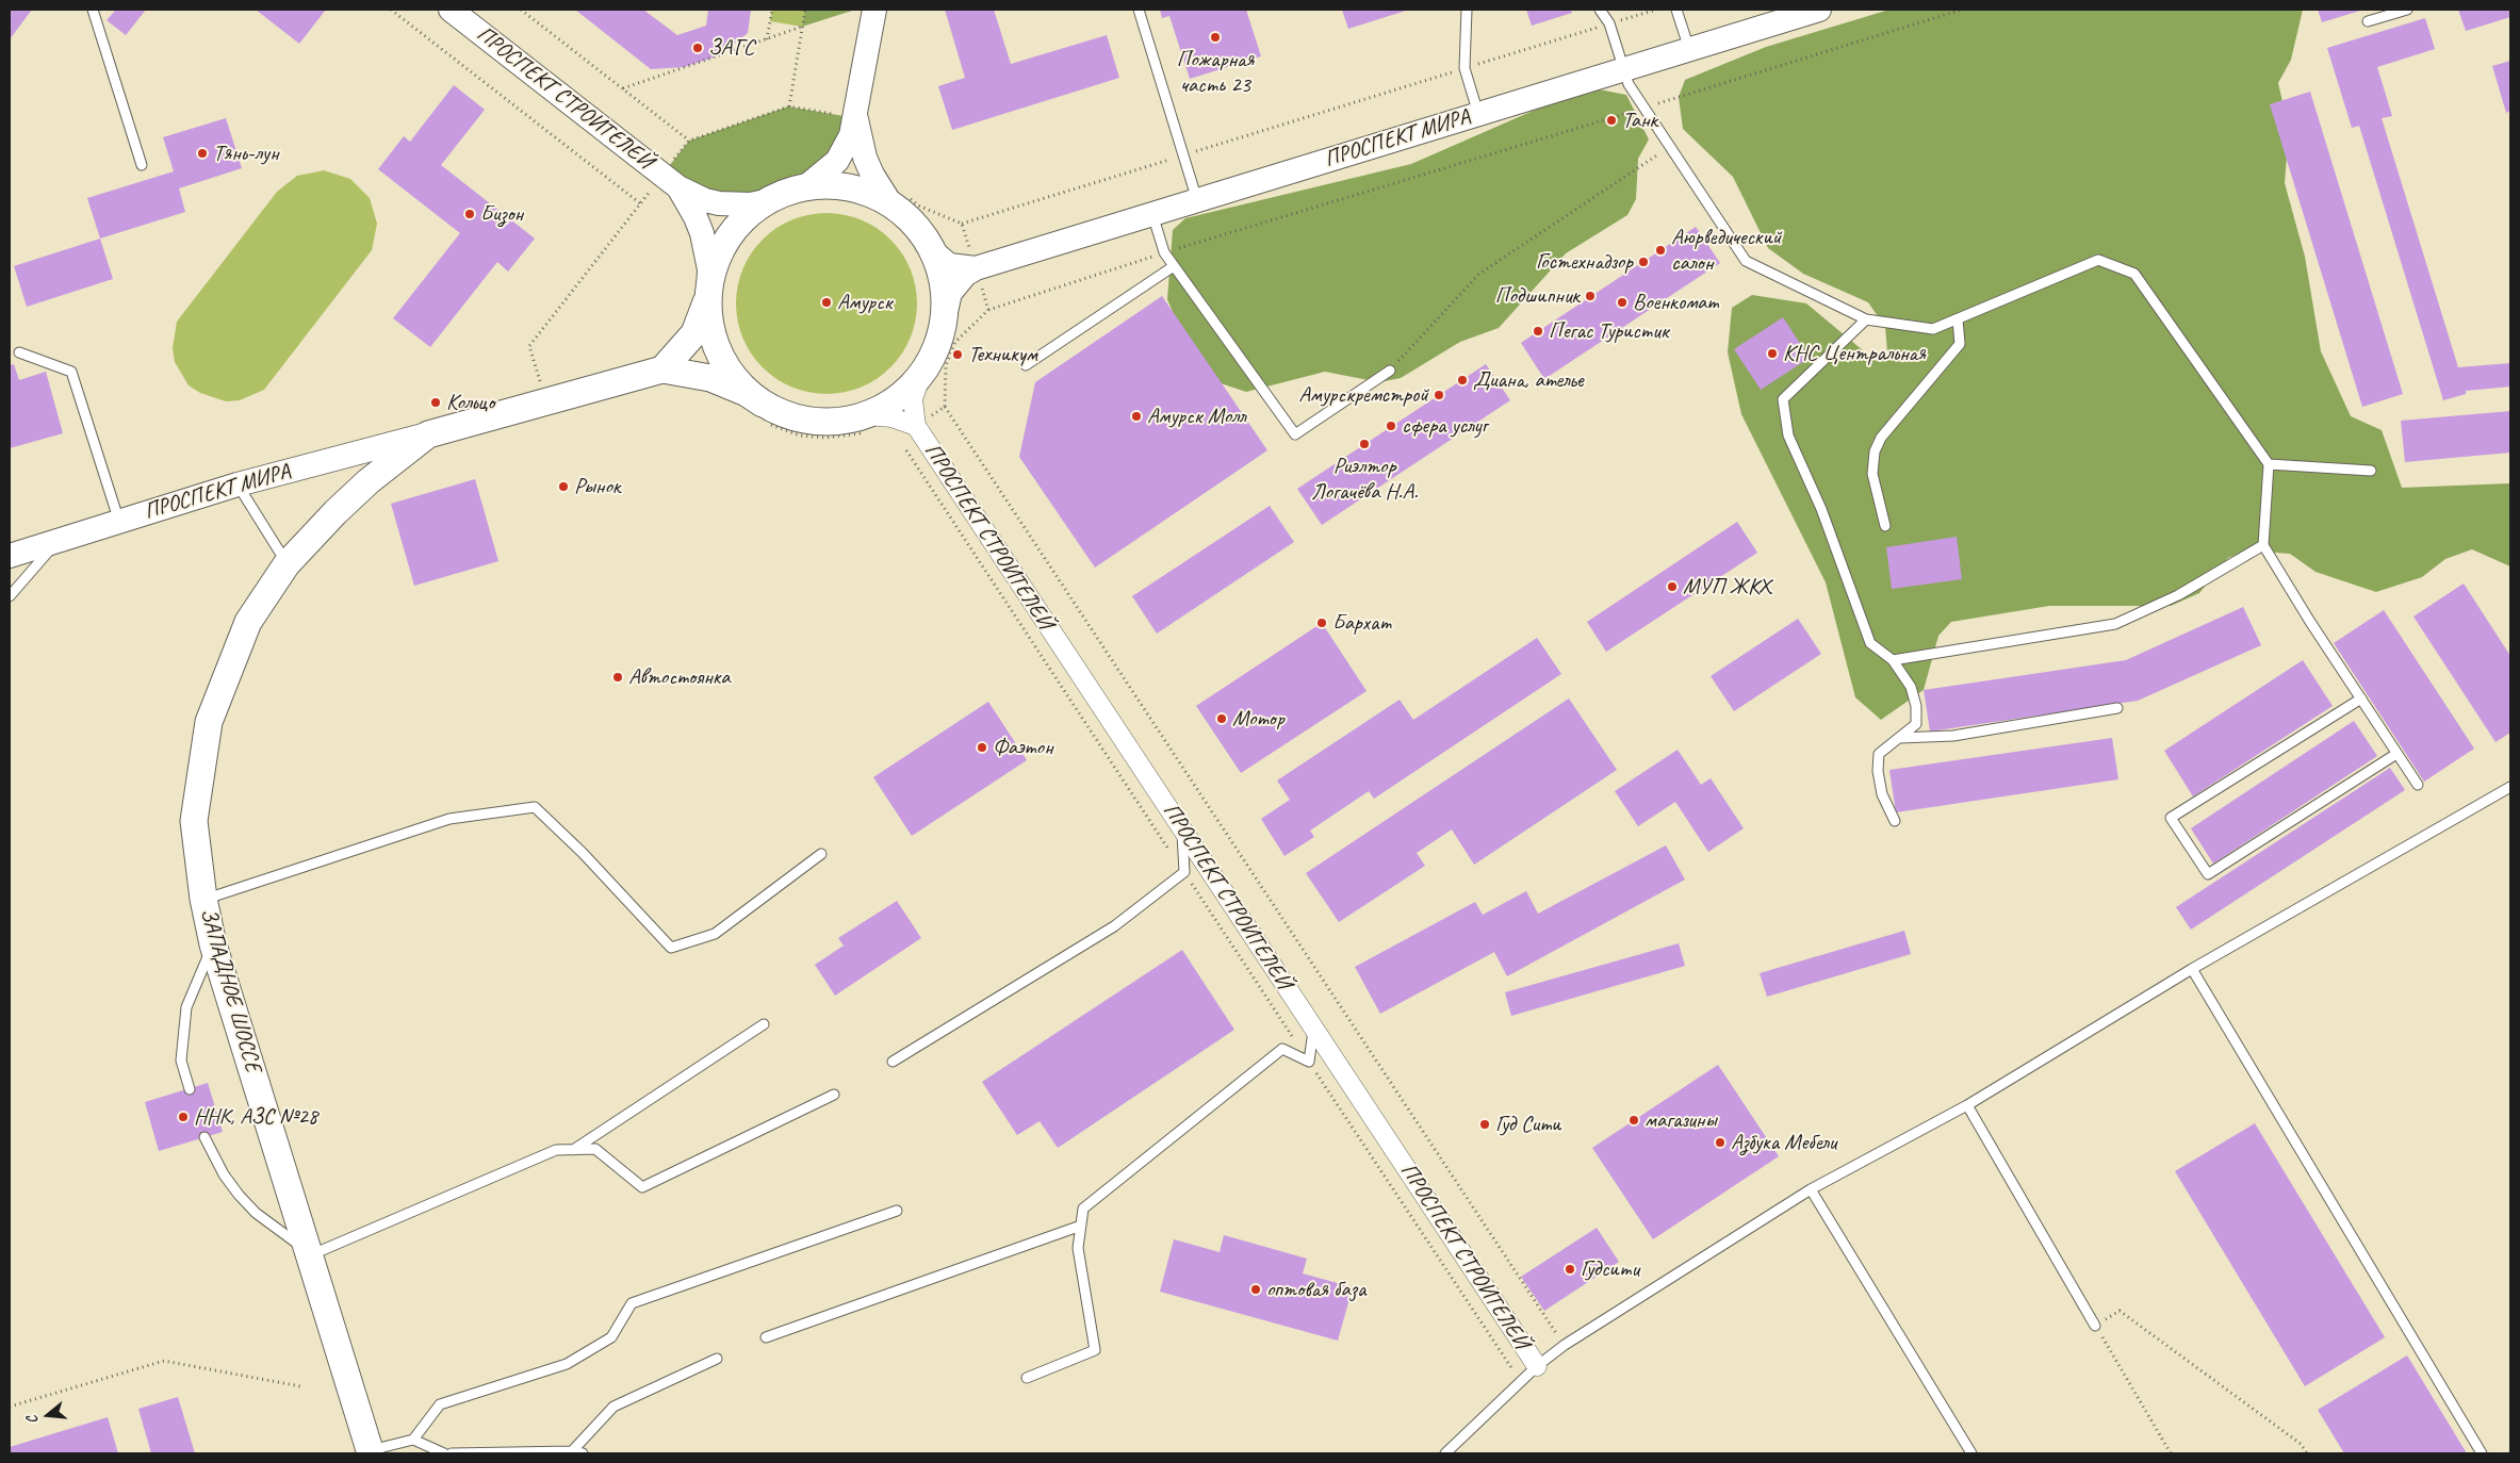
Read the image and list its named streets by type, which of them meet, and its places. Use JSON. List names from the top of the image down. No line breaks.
{"streets":{"main road":["ЗАПАДНОЕ ШОССЕ"],"street":["ПРОСПЕКТ СТРОИТЕЛЕЙ","ПРОСПЕКТ МИРА"]},"crossings":[["ПРОСПЕКТ МИРА","ЗАПАДНОЕ ШОССЕ"]],"places":["Пожарная часть 23","ЗАГС","Танк","Тянь-лун","Бизон","Аюрведический салон","Гостехнадзор","Подшипник","Амурск","Военкомат","Пегас Туристик","КНС Центральная","Техникум","Диана, ателье","Амурскремстрой","Кольцо","Амурск Молл","сфера услуг","Риэлтор Логачёва Н.А.","Рынок","МУП ЖКХ","Бархат","Автостоянка","Мотор","Фаэтон","ННК, АЗС №28","магазины","Гуд Сити","Азбука Мебели","Гудсити","оптовая база"],"north":"left"}
